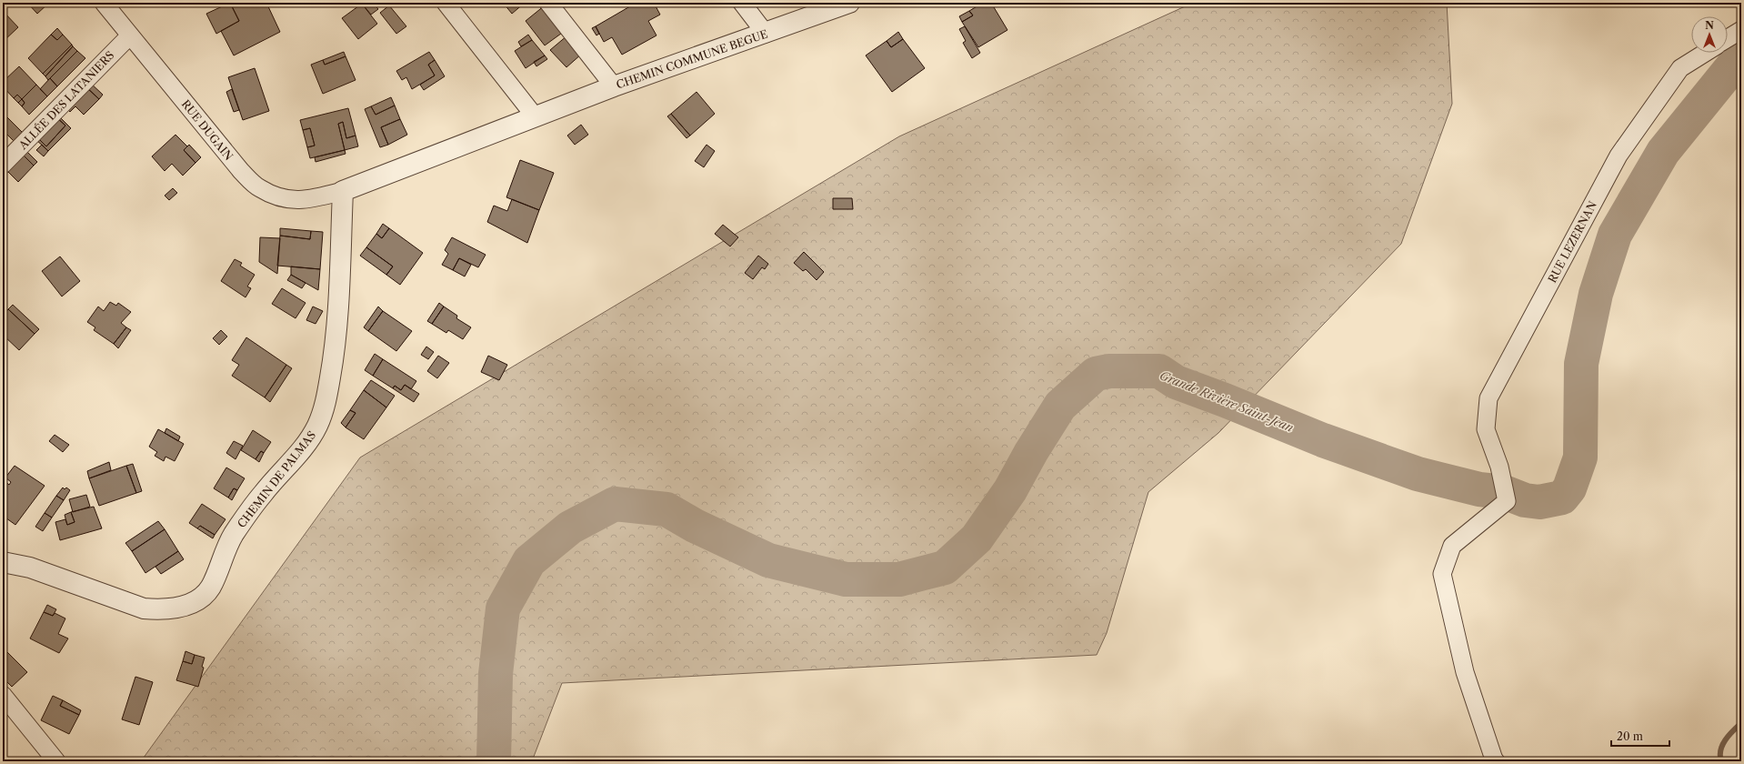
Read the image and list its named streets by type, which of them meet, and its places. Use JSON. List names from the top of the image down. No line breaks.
{"streets":{"street":["CHEMIN COMMUNE BEGUE","ALLÉE DES LATANIERS","RUE DUGAIN","RUE LEZERNAN","CHEMIN DE PALMAS"]},"crossings":[["CHEMIN COMMUNE BEGUE","RUE DUGAIN"],["CHEMIN COMMUNE BEGUE","CHEMIN DE PALMAS"],["ALLÉE DES LATANIERS","RUE DUGAIN"],["RUE DUGAIN","CHEMIN DE PALMAS"]],"water":["Grande Rivière Saint-Jean"],"scale_bar":"20 m","north":"top"}
